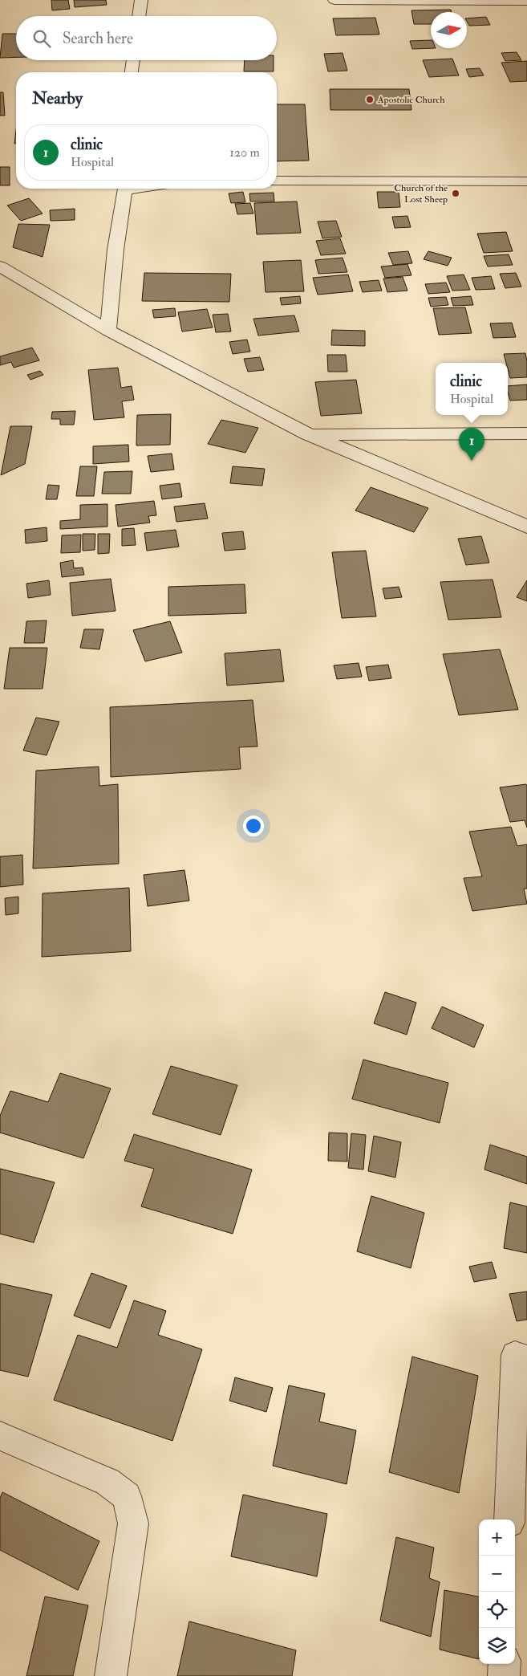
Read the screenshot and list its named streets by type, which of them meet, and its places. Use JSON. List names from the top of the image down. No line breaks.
{"places":["Apostolic Church","Church of the Lost Sheep"],"north":"right","page":{"search":"Search here","heading":"Nearby","list":[{"mark":"1","name":"clinic","note":"Hospital","value":"120 m"}],"popup":["clinic","Hospital"],"pins":"1","map_buttons":["+","−"]}}
